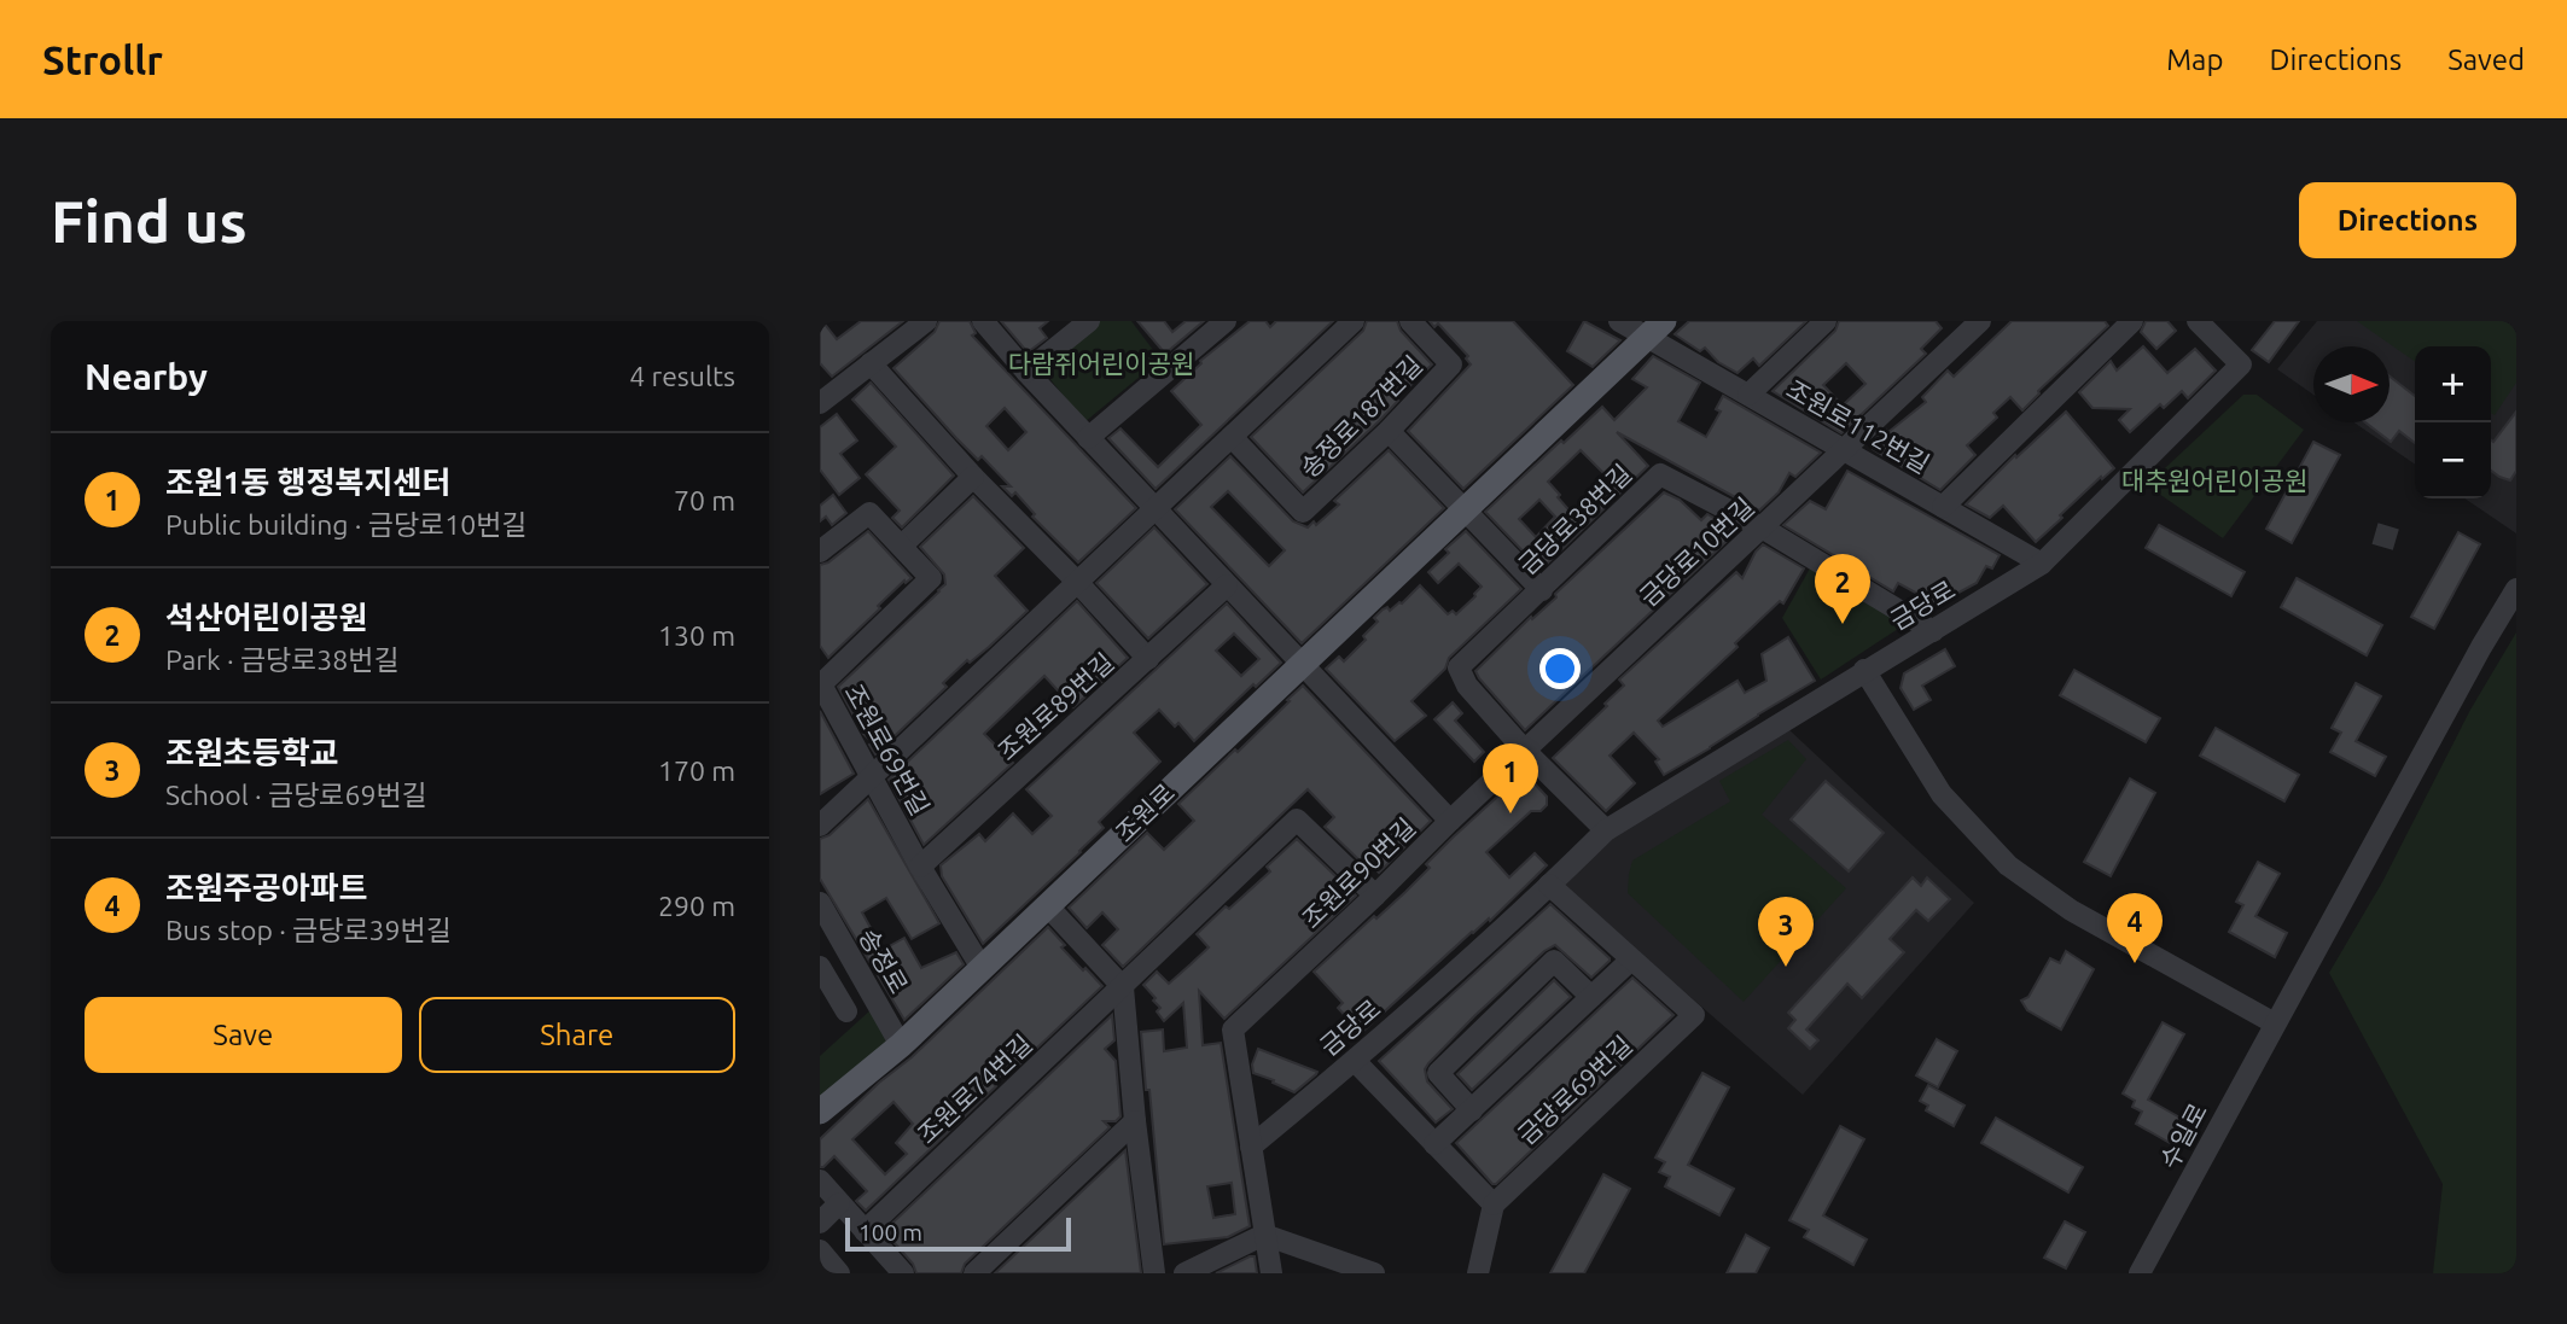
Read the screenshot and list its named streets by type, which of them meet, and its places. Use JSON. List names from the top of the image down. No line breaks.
{"streets":{"main road":["조원로"],"street":["송정로187번길","조원로112번길","금당로38번길","금당로10번길","금당로","조원로89번길","조원로69번길","조원로90번길","송정로","조원로74번길","금당로69번길","수일로"]},"crossings":[["조원로112번길","금당로10번길"],["조원로112번길","금당로"],["조원로112번길","조원로"],["금당로38번길","금당로10번길"],["금당로38번길","금당로"],["금당로10번길","조원로90번길"],["금당로","조원로90번길"],["조원로89번길","조원로69번길"],["조원로69번길","조원로"],["조원로","조원로90번길"],["조원로","송정로"],["조원로90번길","조원로74번길"]],"parks":["다람쥐어린이공원","대추원어린이공원"],"scale_bar":"100 m","north":"right","page":{"header":"Strollr","nav":["Map","Directions","Saved"],"buttons":["Directions",["Save","Share"]],"title":"Find us","heading":["Nearby","4 results"],"map_buttons":["+","−"],"list":[{"mark":"1","name":"조원1동 행정복지센터","note":"Public building · 금당로10번길","value":"70 m"},{"mark":"2","name":"석산어린이공원","note":"Park · 금당로38번길","value":"130 m"},{"mark":"3","name":"조원초등학교","note":"School · 금당로69번길","value":"170 m"},{"mark":"4","name":"조원주공아파트","note":"Bus stop · 금당로39번길","value":"290 m"}],"pins":["2","1","4","3"],"scale":"100 m"}}
